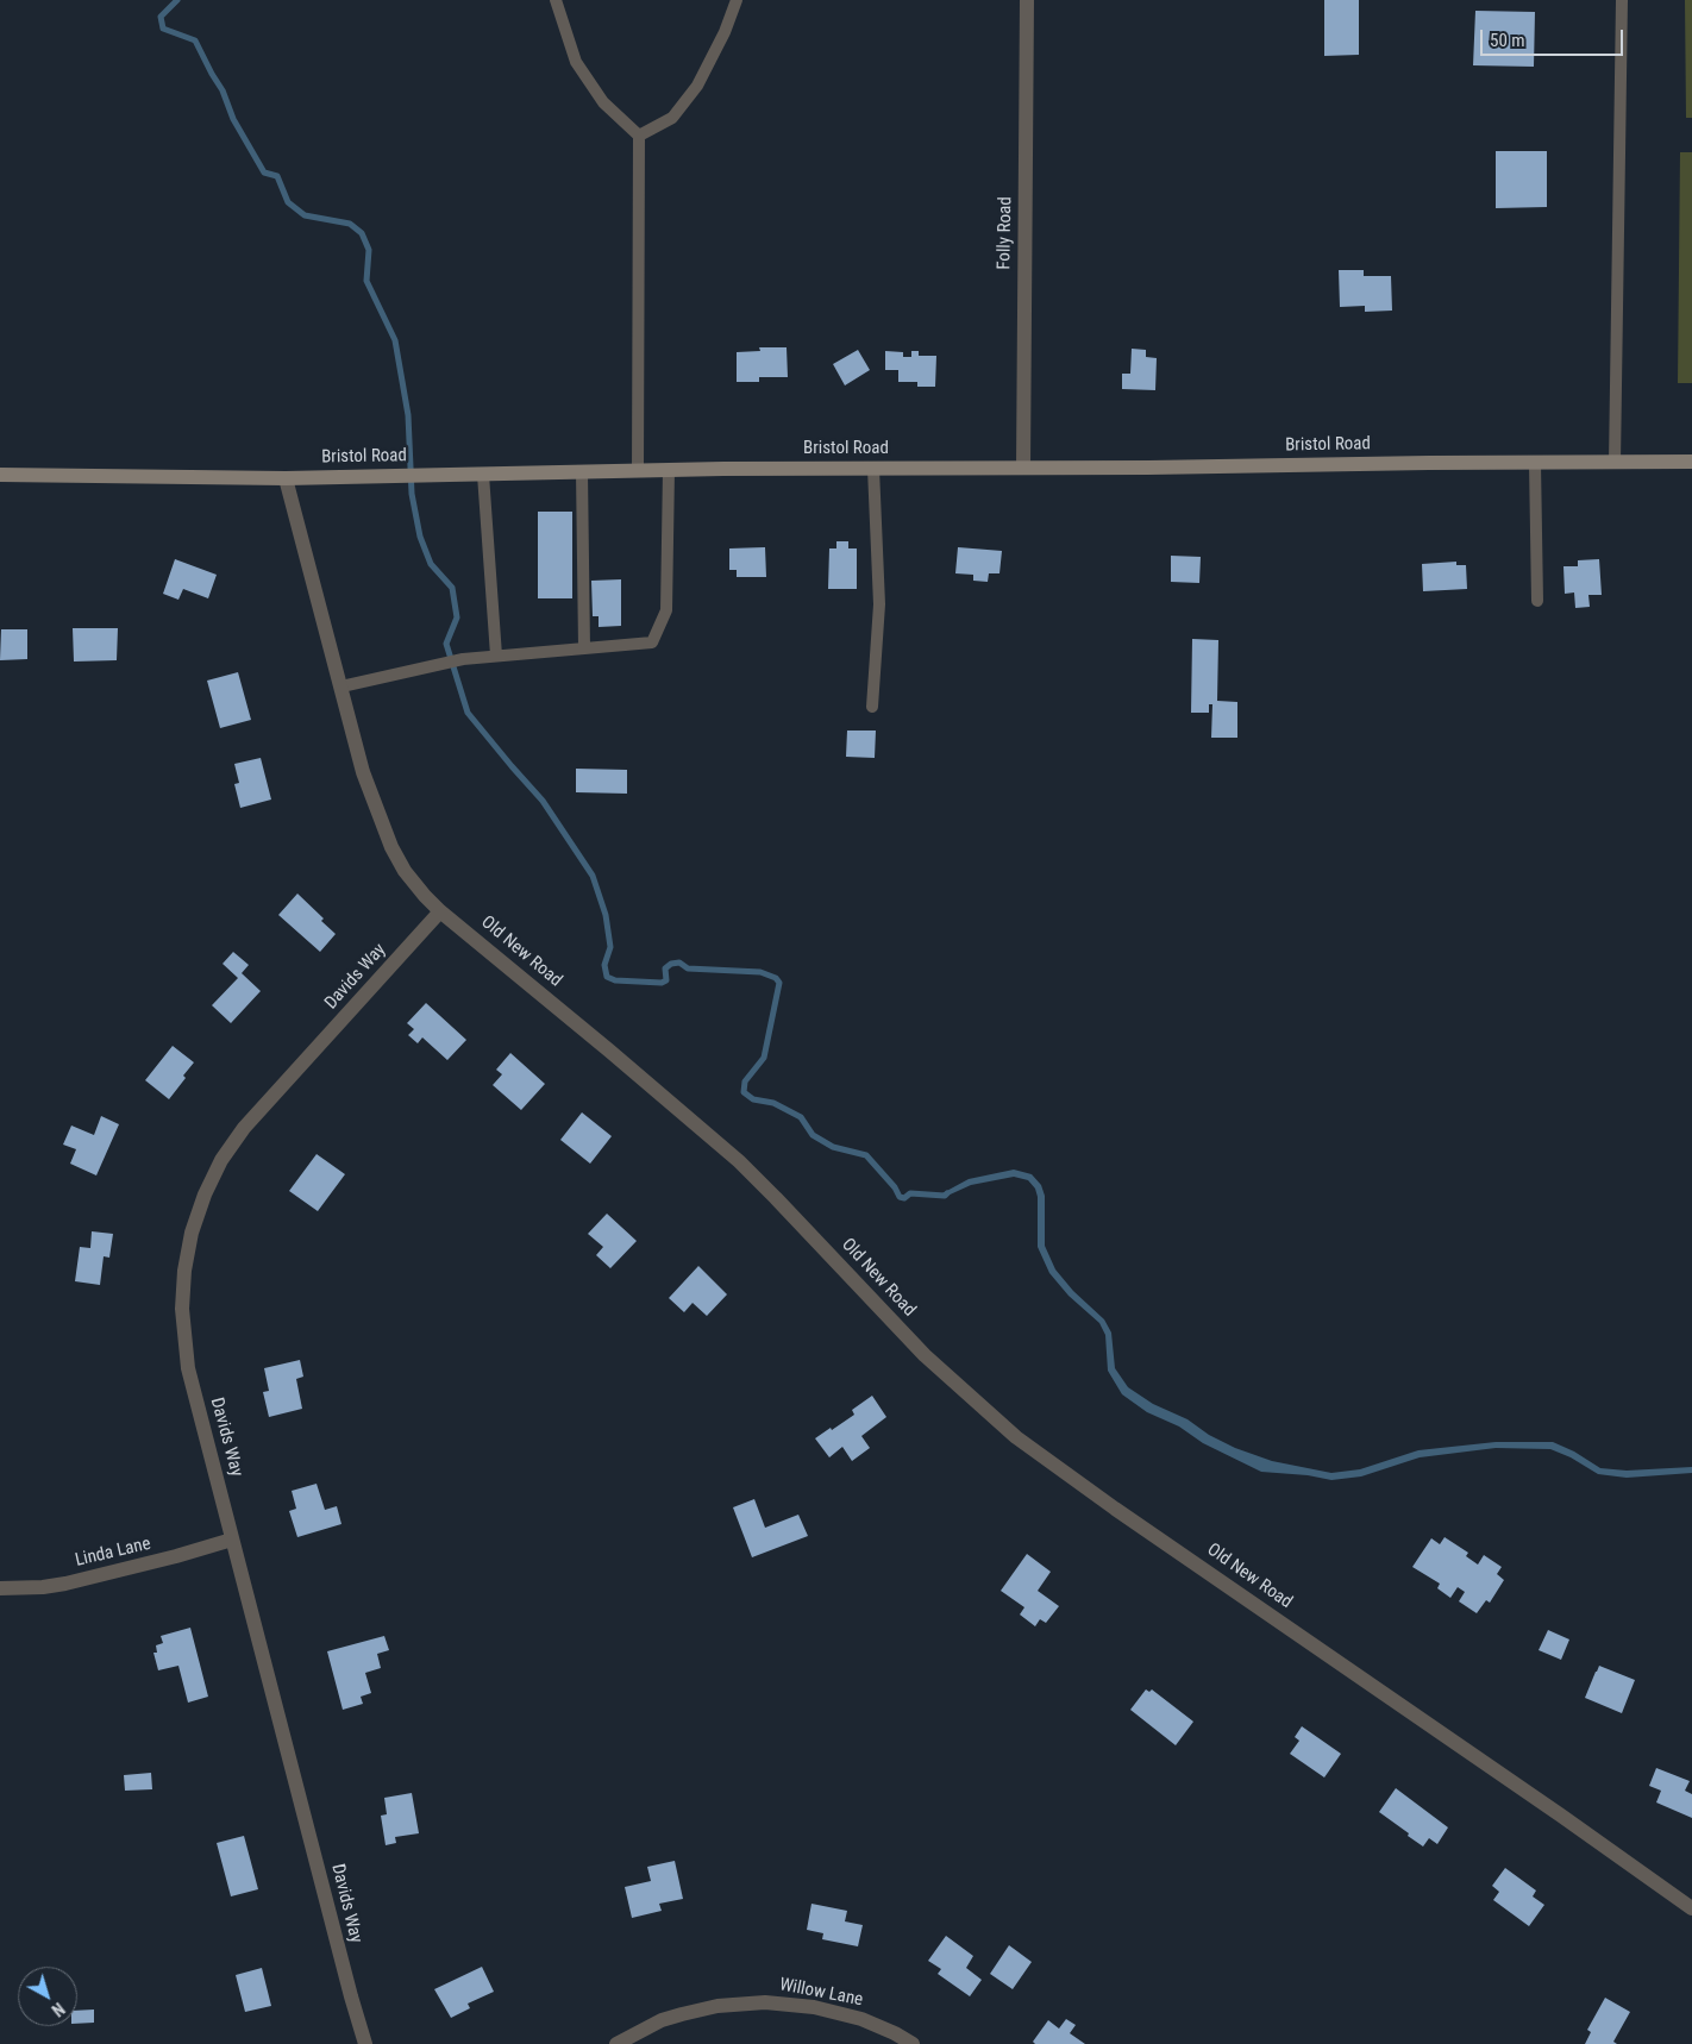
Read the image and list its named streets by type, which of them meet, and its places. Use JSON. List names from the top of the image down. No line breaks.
{"streets":{"main road":["Bristol Road"],"street":["Folly Road","Old New Road","Davids Way","Linda Lane","Willow Lane"]},"crossings":[["Folly Road","Bristol Road"],["Bristol Road","Old New Road"],["Old New Road","Davids Way"],["Davids Way","Linda Lane"]],"scale_bar":"50 m","north":"bottom right"}
